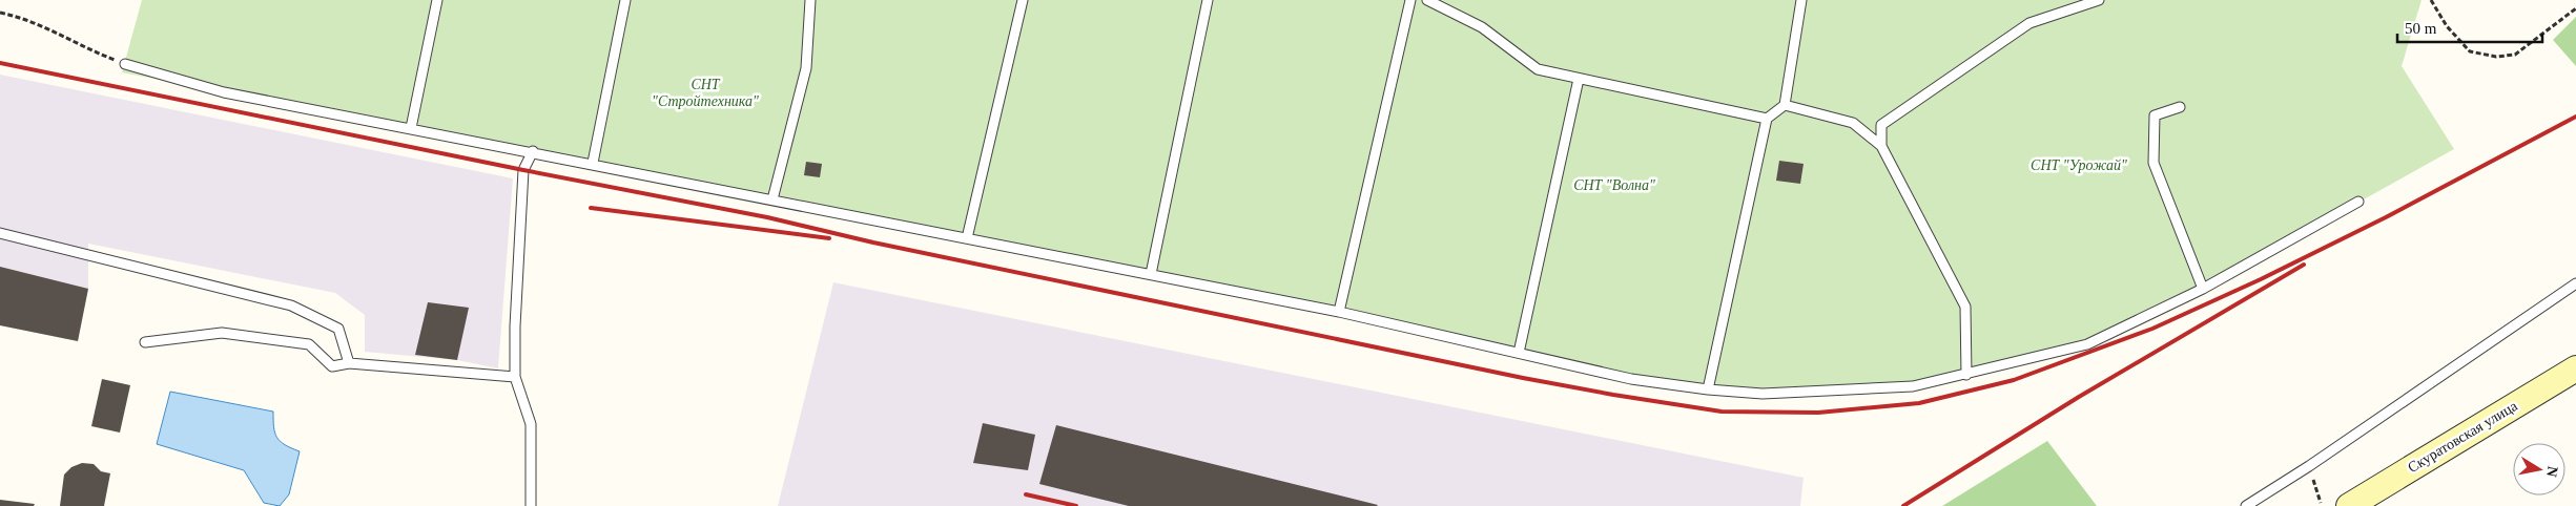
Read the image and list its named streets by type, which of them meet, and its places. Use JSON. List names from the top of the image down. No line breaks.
{"streets":{"street":["Скуратовская улица"]},"parks":["СНТ \"Стройтехника\"","СНТ \"Урожай\"","СНТ \"Волна\""],"scale_bar":"50 m","north":"right"}
